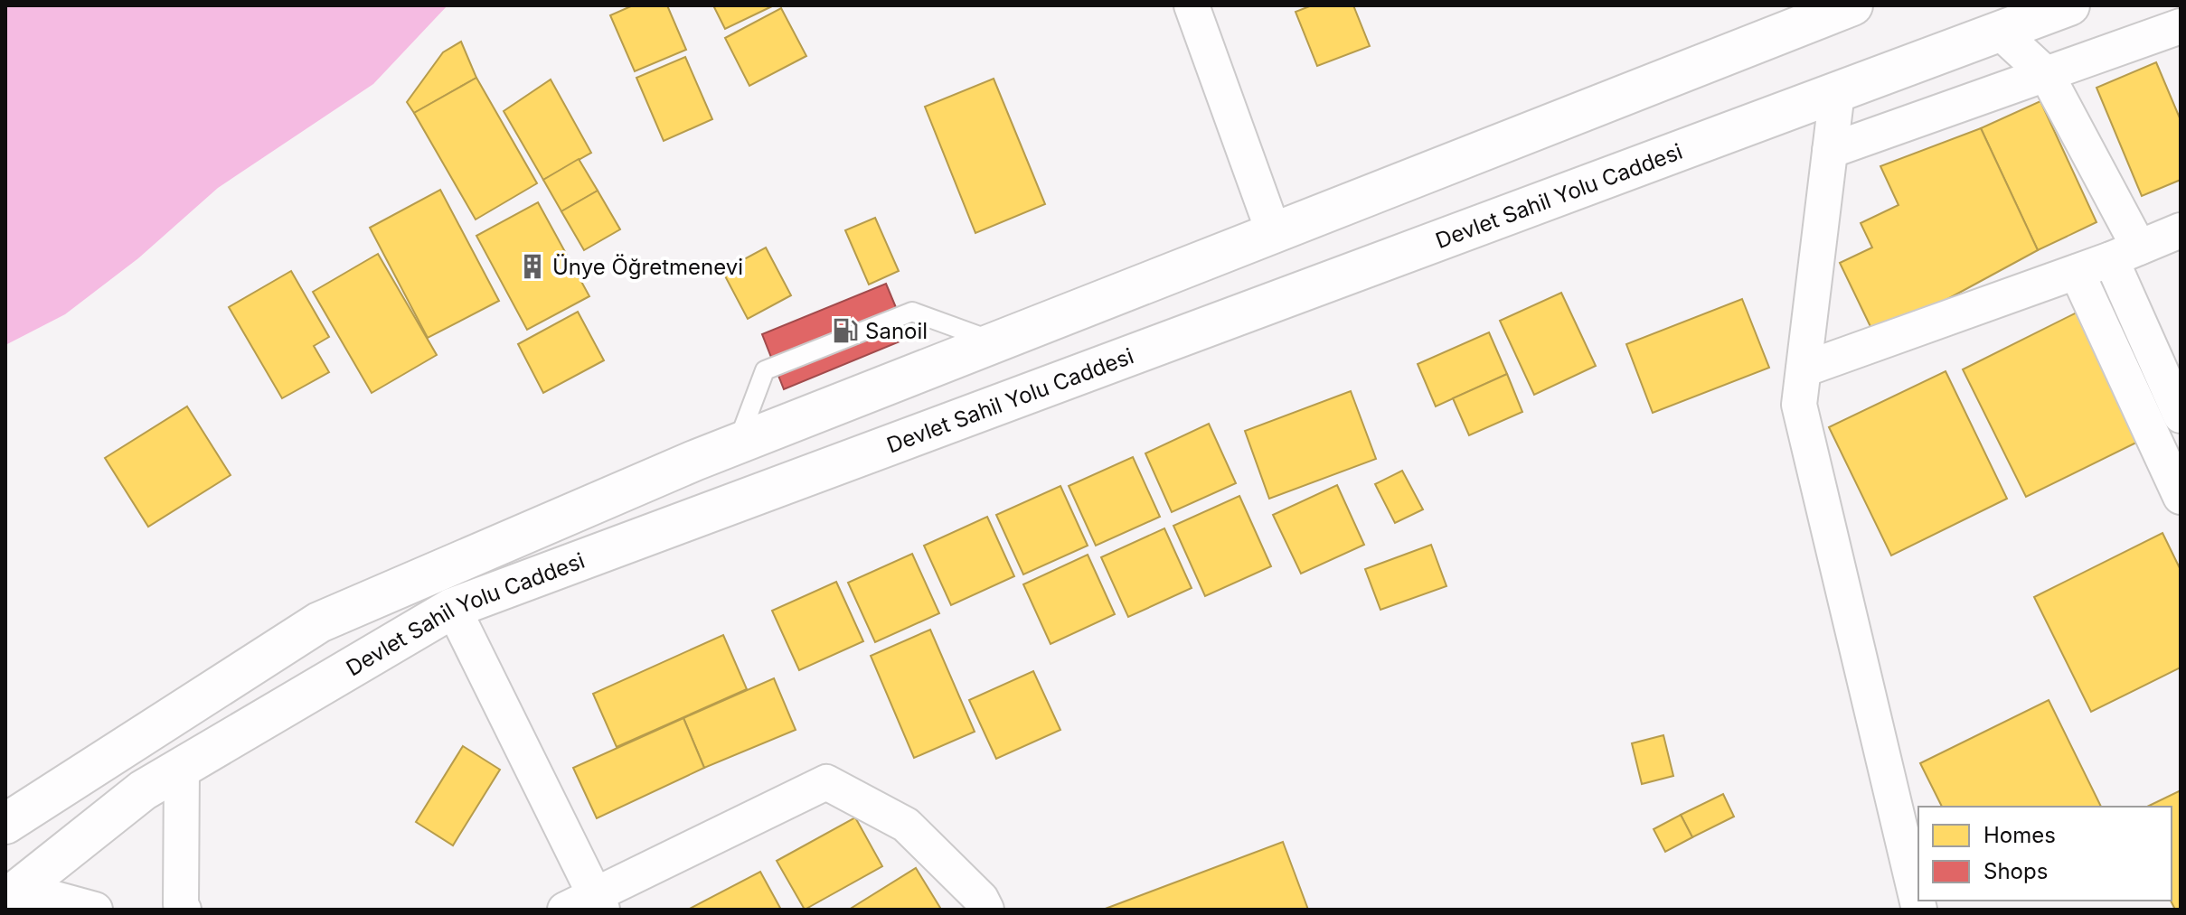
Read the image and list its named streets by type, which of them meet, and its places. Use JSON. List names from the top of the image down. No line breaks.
{"streets":{"main road":["Devlet Sahil Yolu Caddesi"]},"places":{"building":["Ünye Öğretmenevi"],"fuel station":["Sanoil"]},"legend":["Homes","Shops"]}
